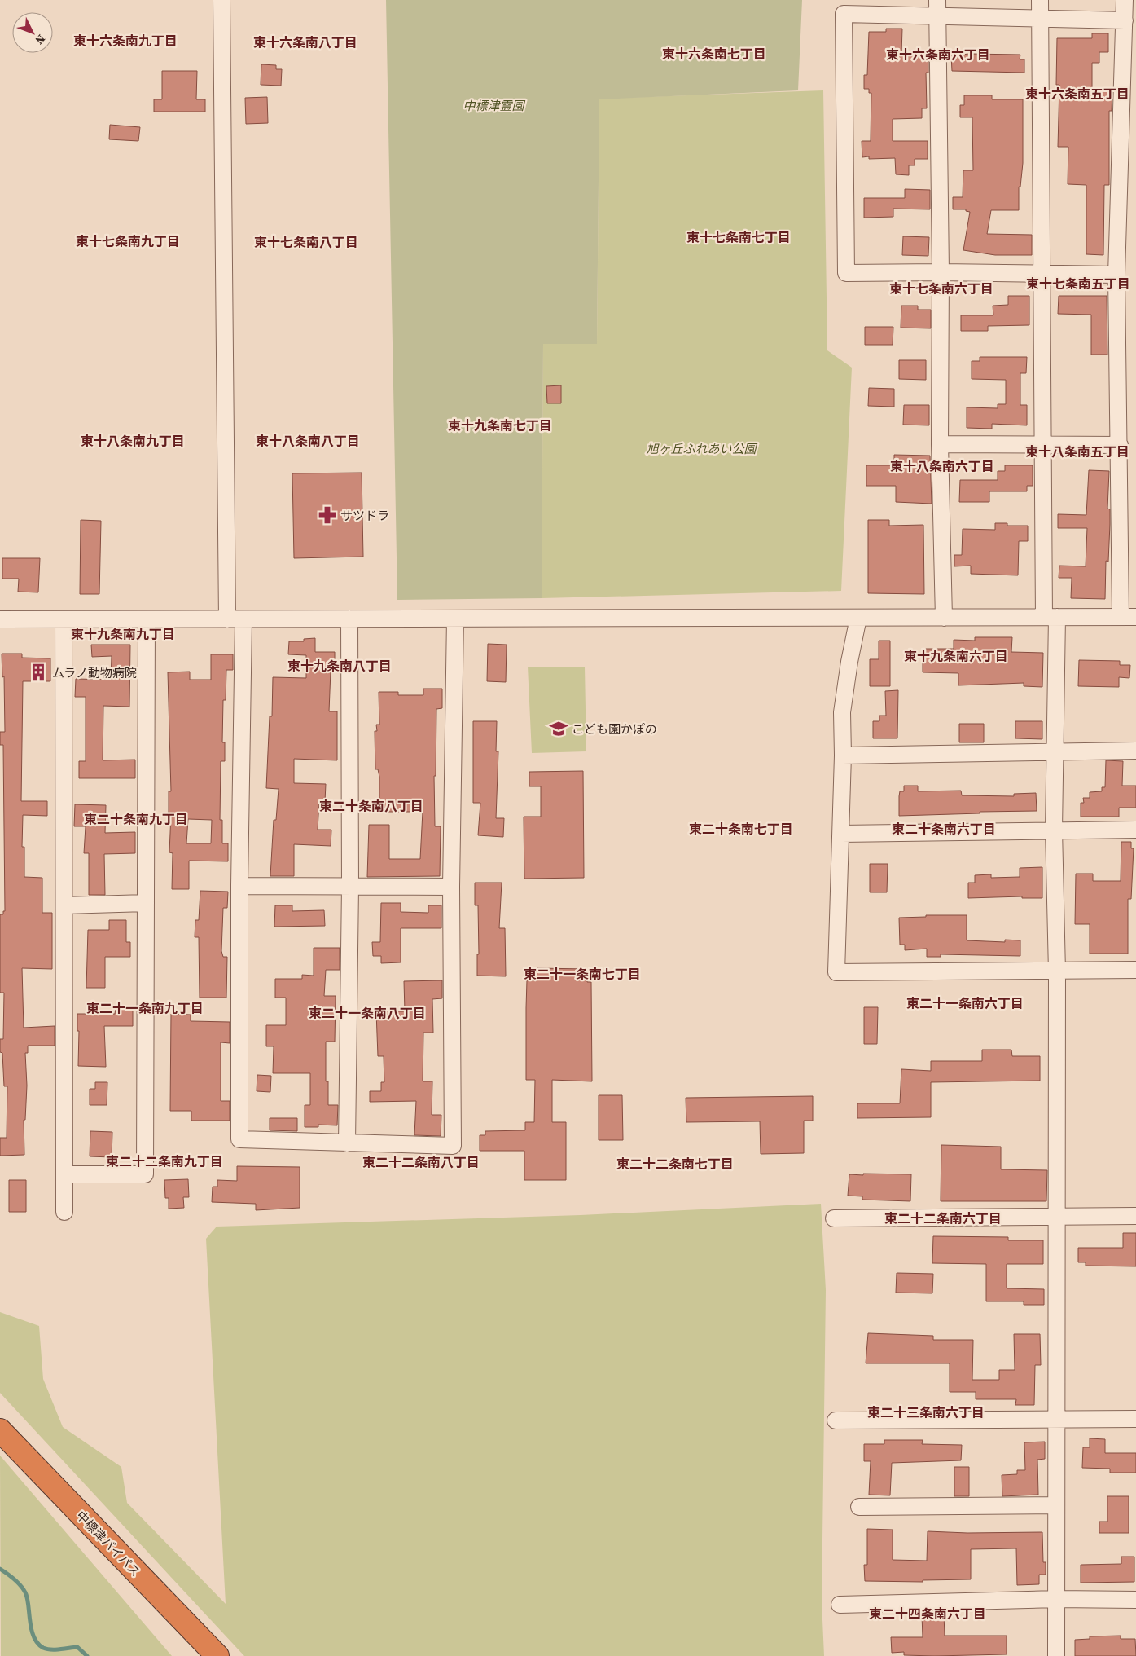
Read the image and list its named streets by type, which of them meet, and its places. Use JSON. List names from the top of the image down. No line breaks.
{"streets":{"highway":["中標津バイパス"]},"districts":["東十六条南九丁目","東十六条南八丁目","東十六条南七丁目","東十六条南六丁目","東十六条南五丁目","東十七条南七丁目","東十七条南九丁目","東十七条南八丁目","東十七条南五丁目","東十七条南六丁目","東十九条南七丁目","東十八条南九丁目","東十八条南八丁目","東十八条南五丁目","東十八条南六丁目","東十九条南九丁目","東十九条南六丁目","東十九条南八丁目","東二十条南八丁目","東二十条南九丁目","東二十条南七丁目","東二十条南六丁目","東二十一条南七丁目","東二十一条南六丁目","東二十一条南九丁目","東二十一条南八丁目","東二十二条南九丁目","東二十二条南八丁目","東二十二条南七丁目","東二十二条南六丁目","東二十三条南六丁目","東二十四条南六丁目"],"parks":["中標津霊園","旭ヶ丘ふれあい公園"],"places":{"pharmacy":["サツドラ"],"building":["ムラノ動物病院"],"school or university":["こども園かぽの"]},"north":"bottom right"}
